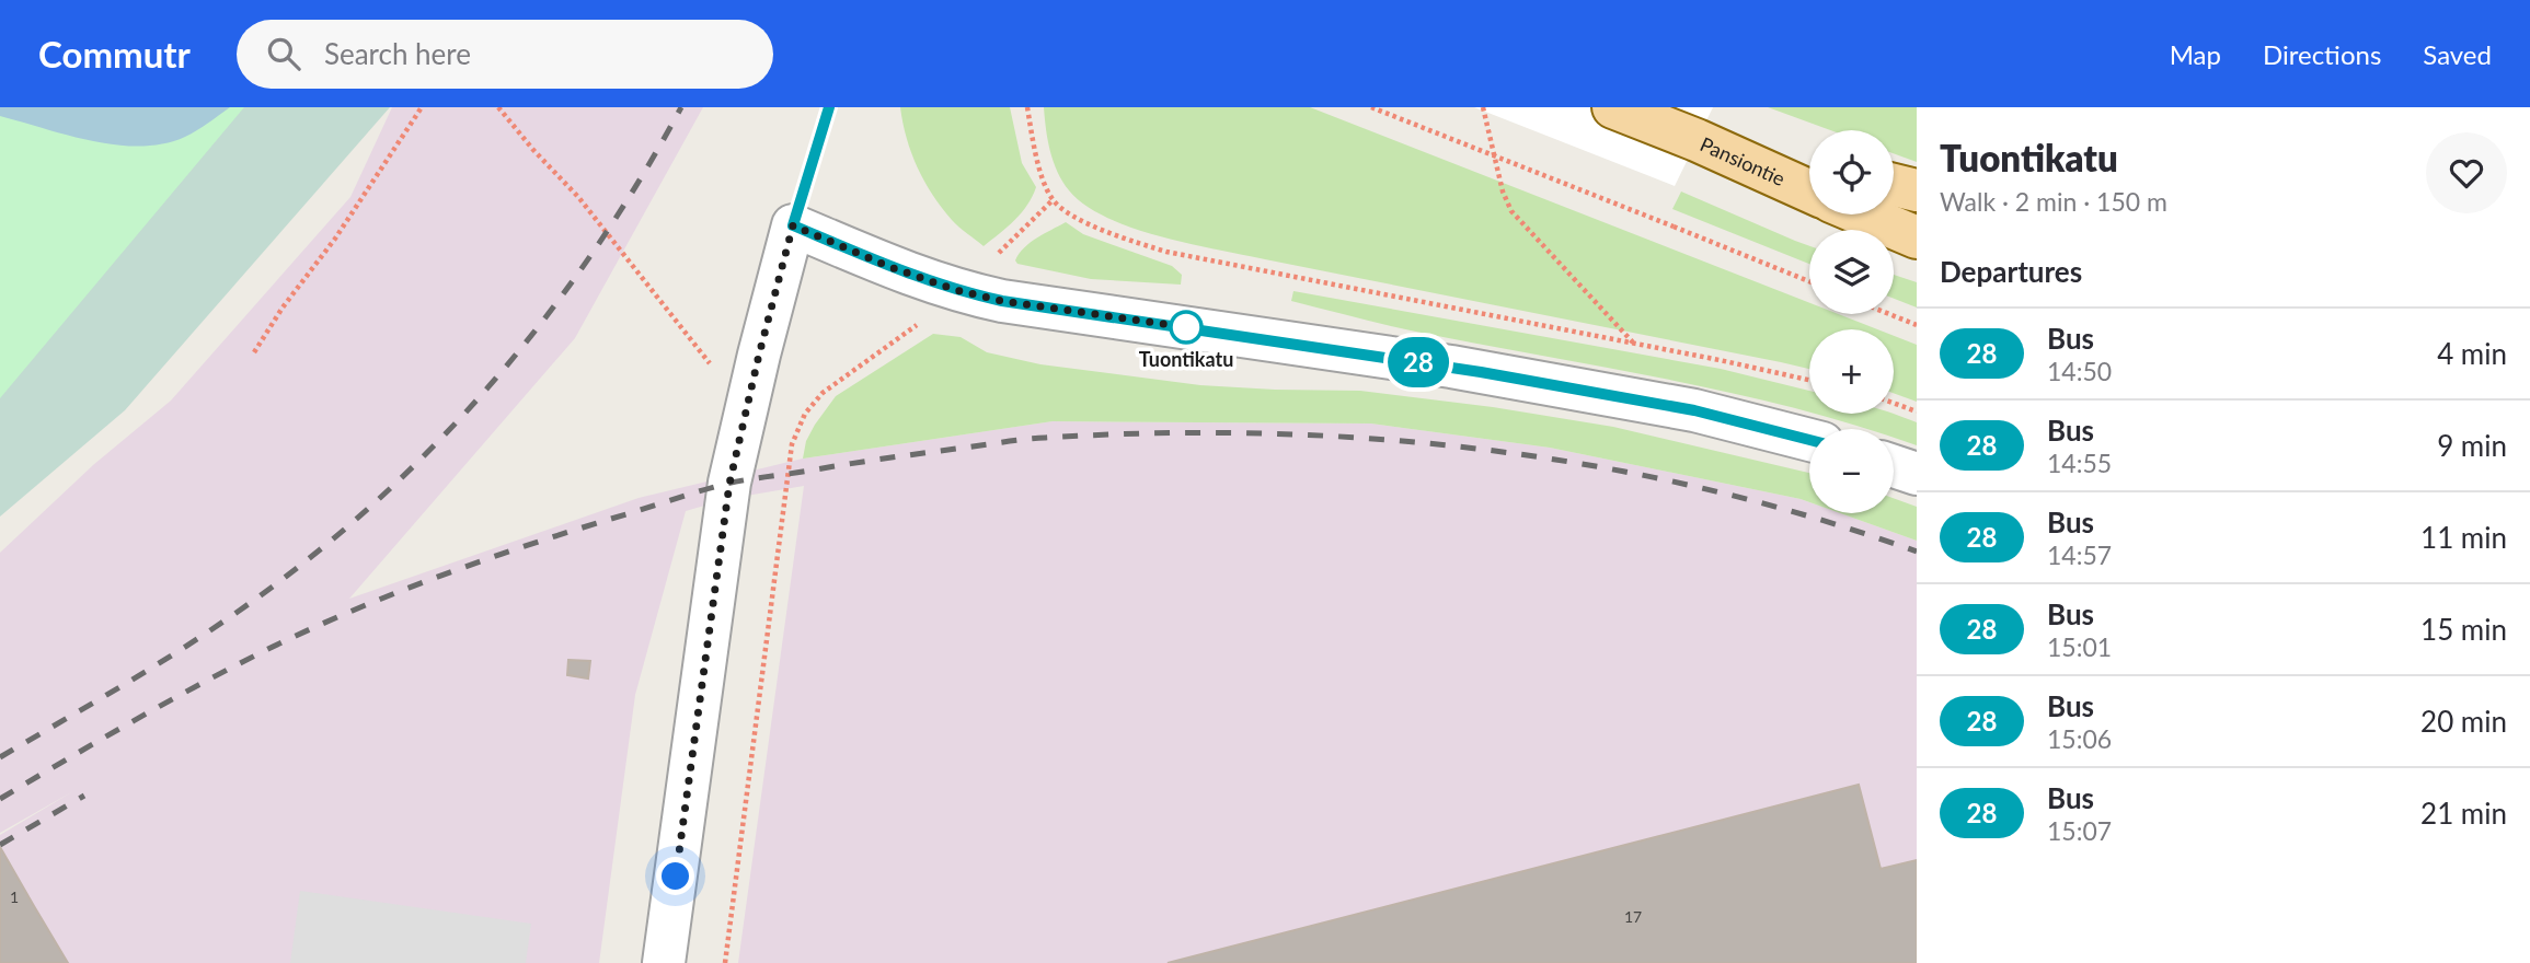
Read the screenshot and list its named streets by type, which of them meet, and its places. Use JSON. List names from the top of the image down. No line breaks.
{"streets":{"main road":["Pansiontie"]},"places":["Tuontikatu"],"lines":["bus line 28"],"house_numbers":["1","17"],"page":{"header":"Commutr","search":"Search here","nav":["Map","Directions","Saved"],"on_map":"28","heading":[["Tuontikatu","Walk · 2 min · 150 m"],"Departures"],"map_buttons":["+","−"],"list":[{"mark":"28","name":"Bus","note":"14:50","value":"4 min"},{"mark":"28","name":"Bus","note":"14:55","value":"9 min"},{"mark":"28","name":"Bus","note":"14:57","value":"11 min"},{"mark":"28","name":"Bus","note":"15:01","value":"15 min"},{"mark":"28","name":"Bus","note":"15:06","value":"20 min"},{"mark":"28","name":"Bus","note":"15:07","value":"21 min"}]}}
